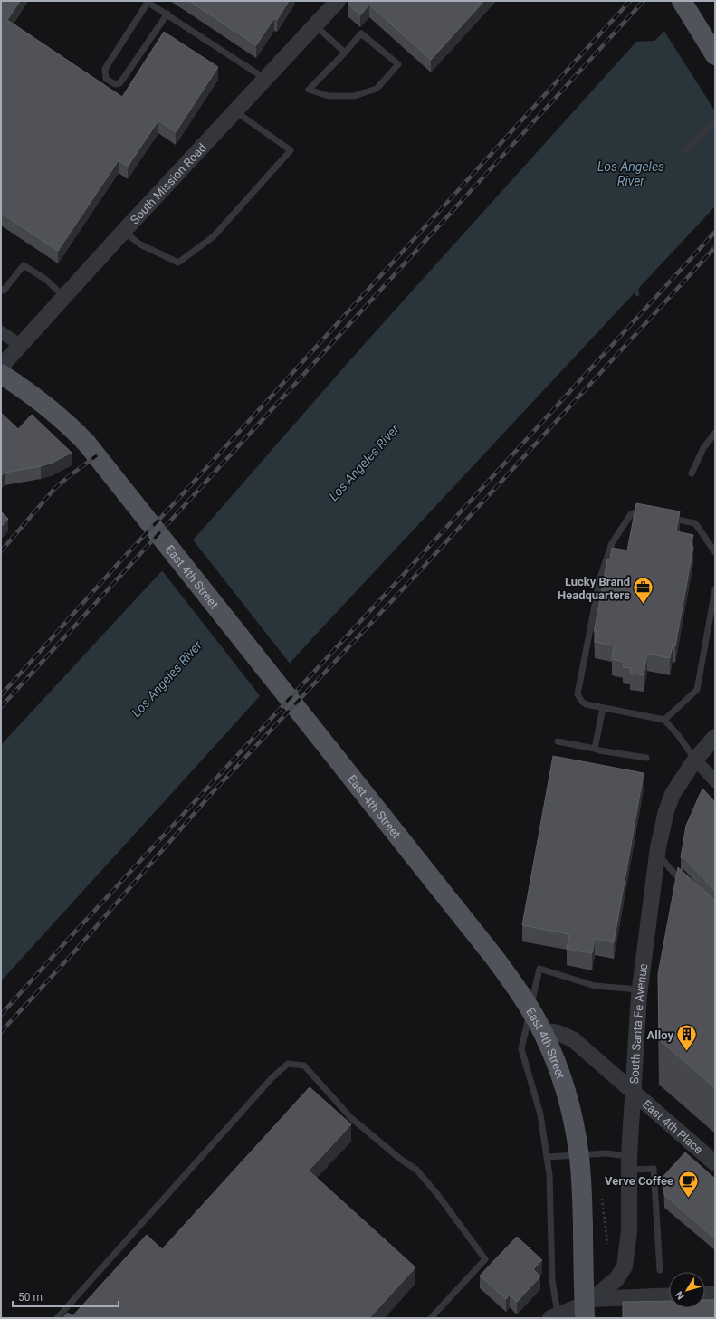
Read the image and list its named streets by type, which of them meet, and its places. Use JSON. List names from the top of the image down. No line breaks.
{"streets":{"main road":["East 4th Street"],"street":["South Mission Road","South Santa Fe Avenue","East 4th Place"]},"crossings":[["East 4th Street","South Santa Fe Avenue"],["East 4th Street","East 4th Place"]],"water":["Los Angeles River"],"places":{"office":["Lucky Brand Headquarters"],"building":["Alloy"],"cafe":["Verve Coffee"]},"scale_bar":"50 m","north":"bottom left"}
